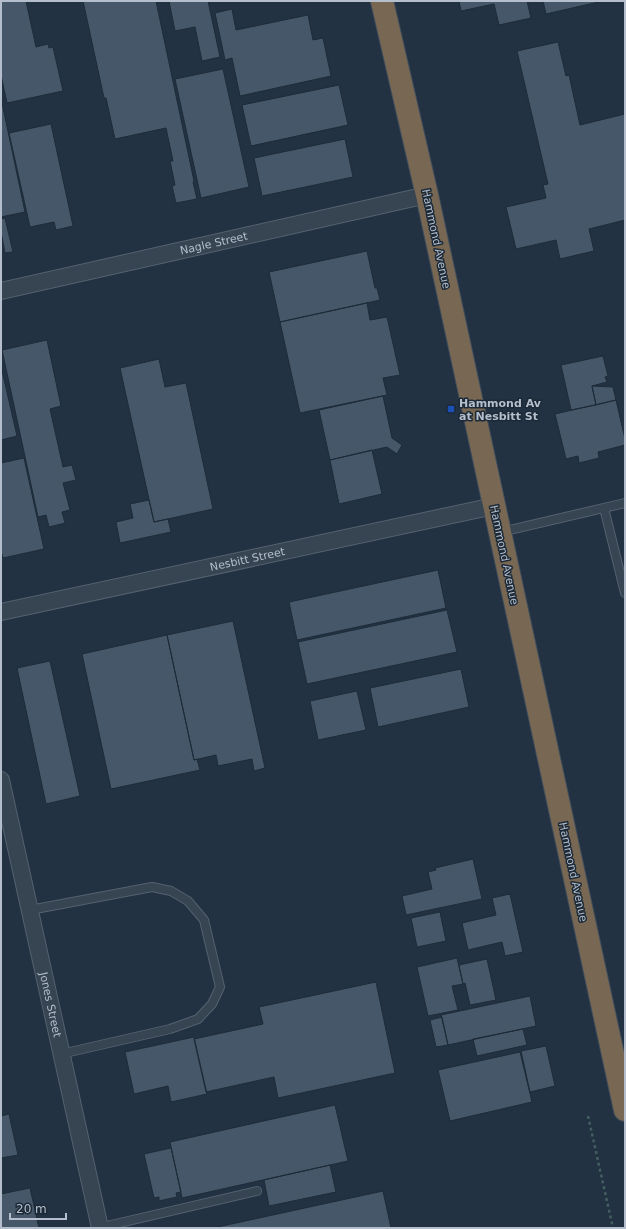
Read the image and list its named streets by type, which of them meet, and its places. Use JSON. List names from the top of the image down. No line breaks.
{"streets":{"highway":["Hammond Avenue"],"street":["Nagle Street","Nesbitt Street","Jones Street"]},"crossings":[["Hammond Avenue","Nagle Street"],["Hammond Avenue","Nesbitt Street"]],"places":{"transit":["Hammond Av at Nesbitt St"]},"scale_bar":"20 m"}
